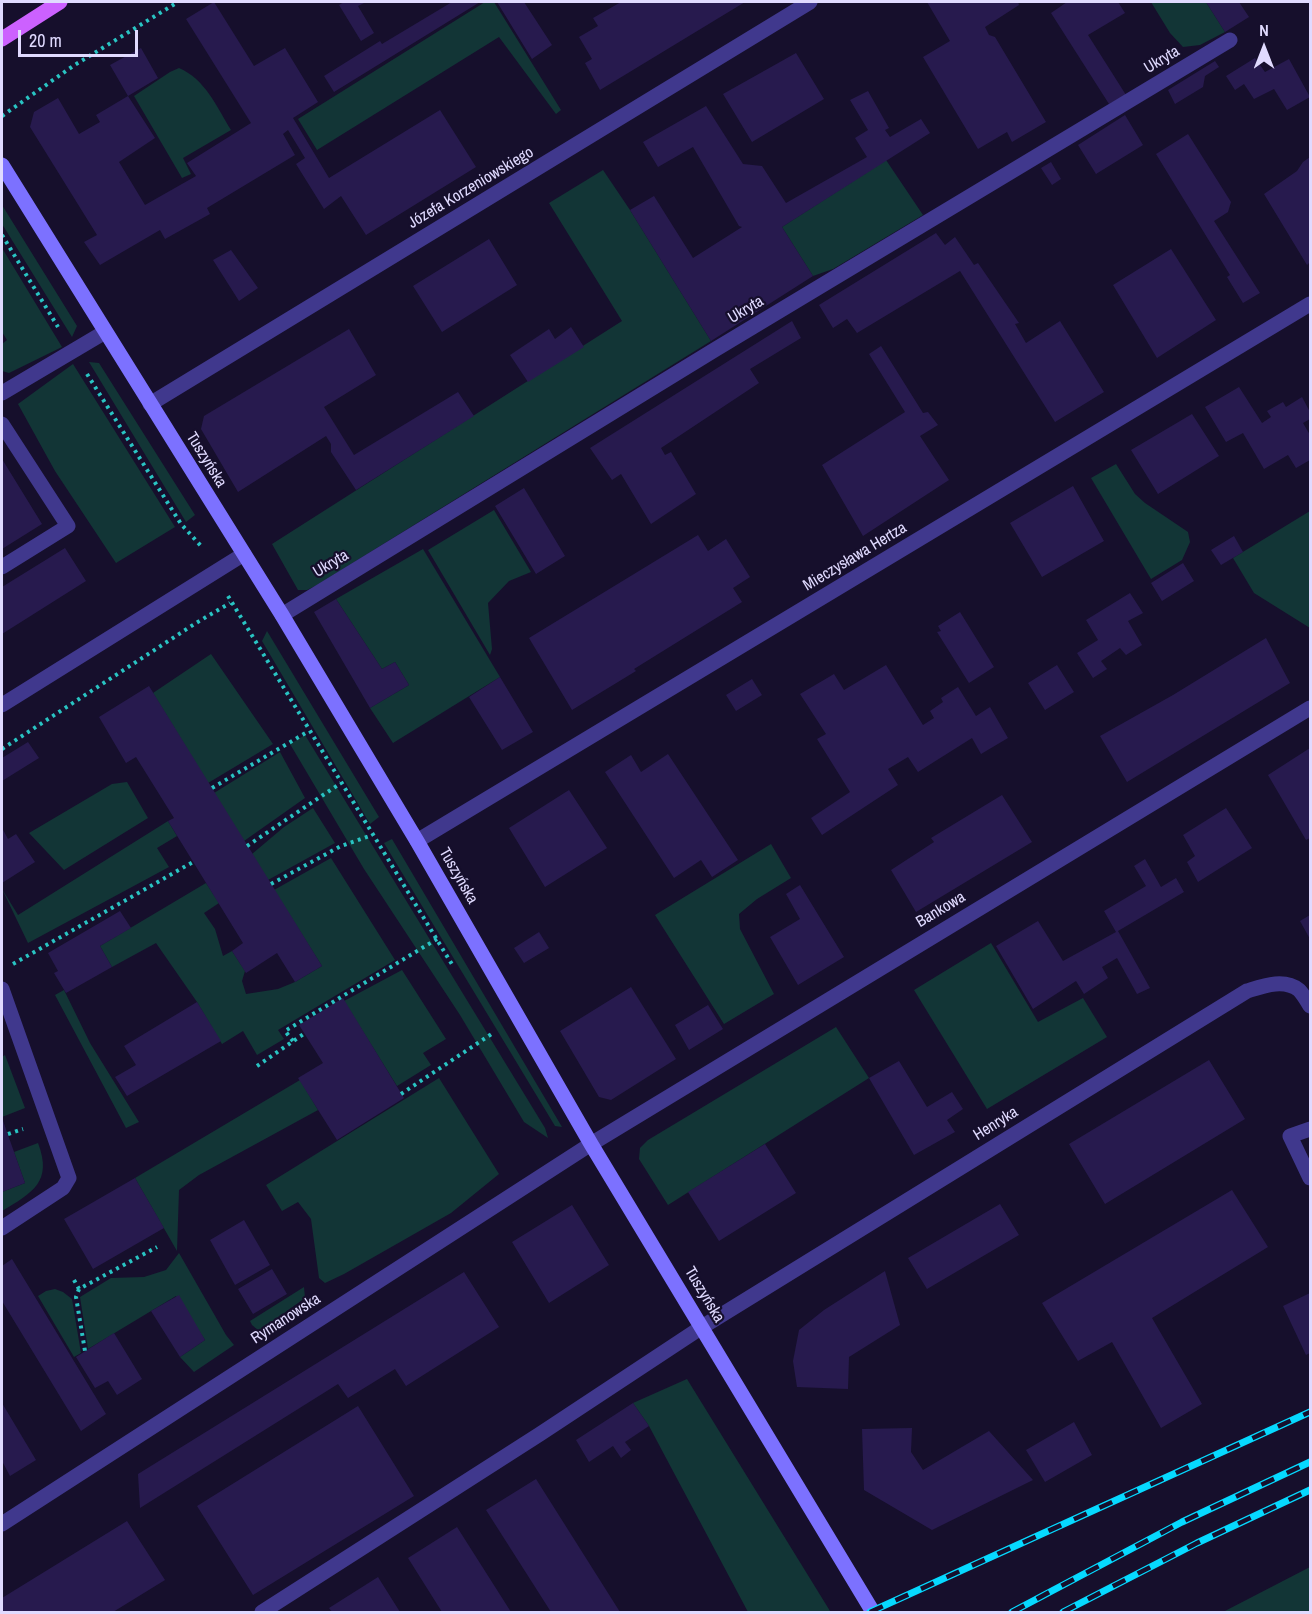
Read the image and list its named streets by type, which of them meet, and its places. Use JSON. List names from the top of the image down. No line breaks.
{"streets":{"street":["Ukryta","Józefa Korzeniowskiego","Tuszyńska","Mieczysława Hertza","Bankowa","Henryka","Rymanowska"]},"crossings":[["Ukryta","Tuszyńska"],["Józefa Korzeniowskiego","Tuszyńska"],["Tuszyńska","Mieczysława Hertza"],["Tuszyńska","Bankowa"],["Tuszyńska","Henryka"],["Tuszyńska","Rymanowska"],["Bankowa","Rymanowska"]],"scale_bar":"20 m","north":"top"}
